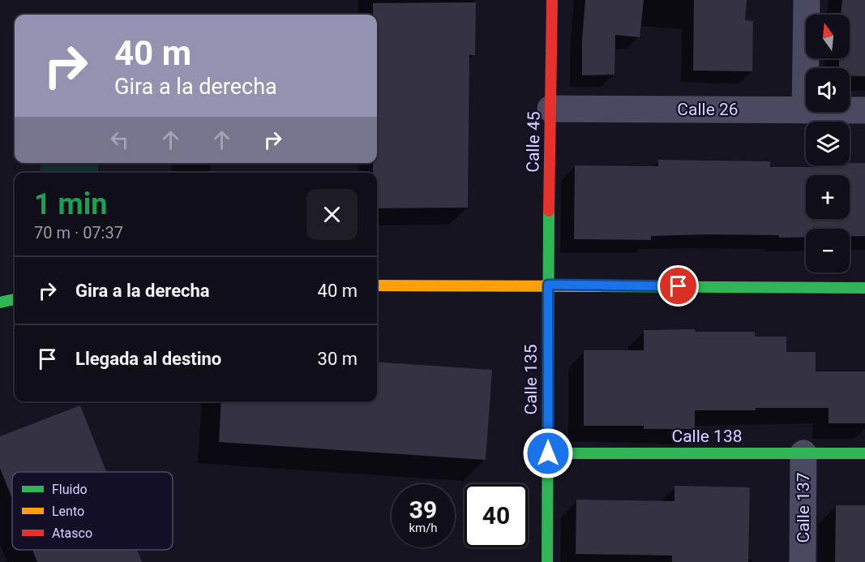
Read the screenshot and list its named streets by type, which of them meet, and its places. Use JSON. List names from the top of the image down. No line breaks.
{"streets":{"street":["Calle 26","Calle 45","Calle 135","Calle 138","Calle 137"]},"crossings":[["Calle 26","Calle 45"],["Calle 45","Calle 135"],["Calle 135","Calle 138"],["Calle 138","Calle 137"]],"legend":["Fluido","Lento","Atasco"],"north":"top","page":{"map_buttons":["+","−"],"turn":["40 m","Gira a la derecha"],"heading":["1 min","70 m · 07:37"],"list":[{"name":"Gira a la derecha","value":"40 m"},{"name":"Llegada al destino","value":"30 m"}],"speed":"39 km/h","limit":"40"}}
